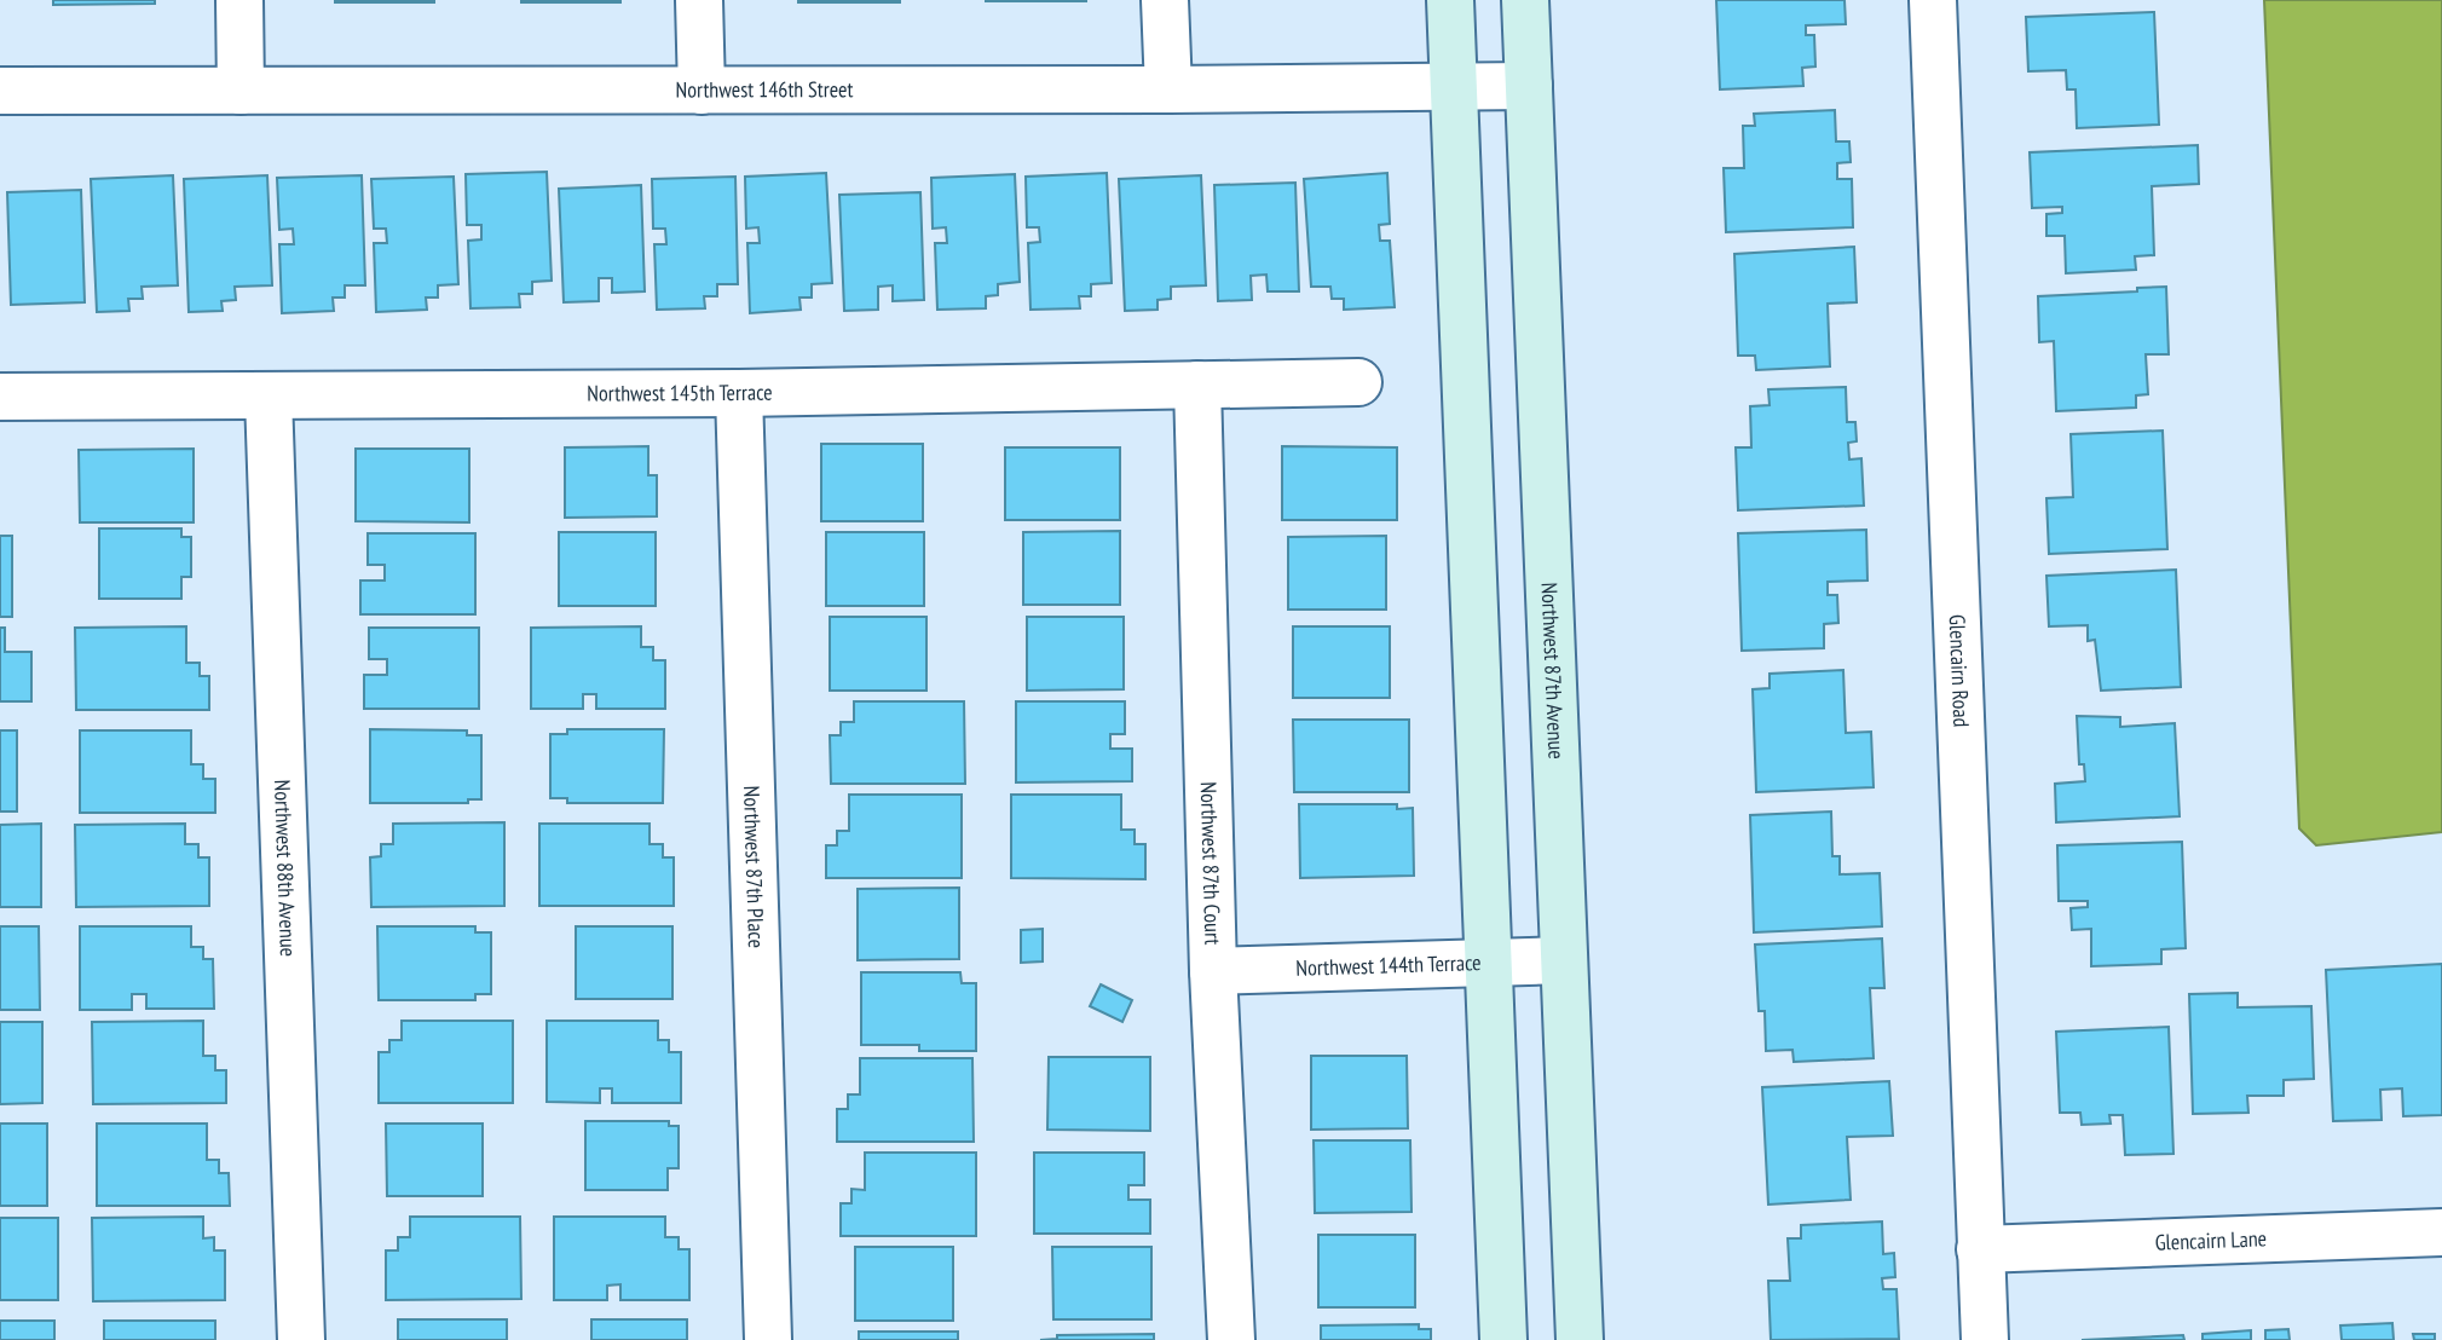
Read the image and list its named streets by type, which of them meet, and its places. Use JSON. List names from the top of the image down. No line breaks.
{"streets":{"main road":["Northwest 87th Avenue"],"street":["Northwest 146th Street","Northwest 145th Terrace","Glencairn Road","Northwest 87th Court","Northwest 87th Place","Northwest 88th Avenue","Northwest 144th Terrace","Glencairn Lane"]},"crossings":[["Northwest 146th Street","Northwest 87th Avenue"],["Northwest 145th Terrace","Northwest 87th Court"],["Northwest 145th Terrace","Northwest 87th Place"],["Northwest 145th Terrace","Northwest 88th Avenue"],["Northwest 87th Avenue","Northwest 144th Terrace"],["Glencairn Road","Glencairn Lane"],["Northwest 87th Court","Northwest 144th Terrace"]]}
